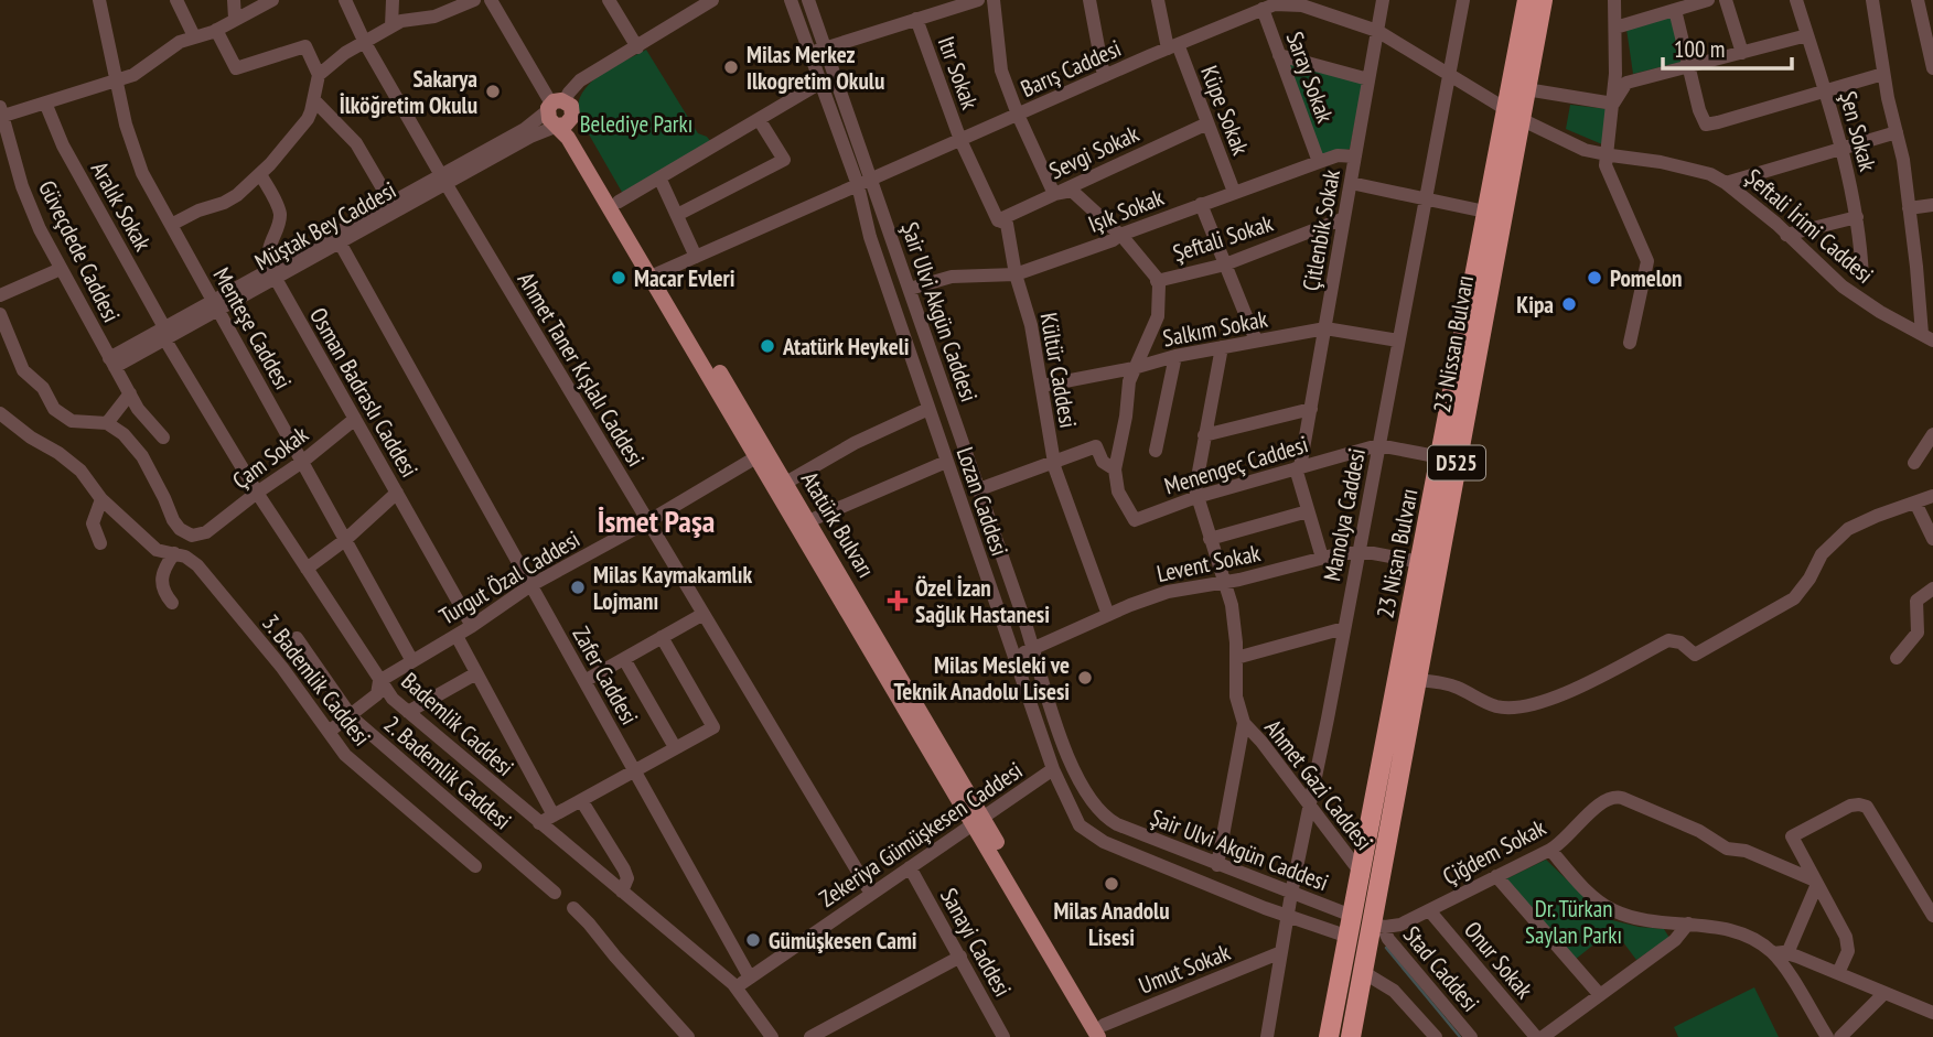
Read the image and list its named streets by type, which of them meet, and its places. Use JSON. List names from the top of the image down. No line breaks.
{"streets":{"highway":["23 Nissan Bulvarı","D525","23 Nisan Bulvarı"],"main road":["Atatürk Bulvarı"],"street":["Barış Caddesi","Itır Sokak","Saray Sokak","Küpe Sokak","Şen Sokak","Sevgi Sokak","Aralık Sokak","Işık Sokak","Müştak Bey Caddesi","Şeftali İrimi Caddesi","Çitlenbik Sokak","Şeftali Sokak","Güveçdede Caddesi","Şair Ulvi Akgün Caddesi","Menteşe Caddesi","Salkım Sokak","Ahmet Taner Kışlalı Caddesi","Kültür Caddesi","Osman Badraslı Caddesi","Çam Sokak","Menengeç Caddesi","Lozan Caddesi","Manolya Caddesi","Levent Sokak","Turgut Özal Caddesi","Zafer Caddesi","3. Bademlik Caddesi","Bademlik Caddesi","2. Bademlik Caddesi","Ahmet Gazi Caddesi","Zekeriya Gümüşkesen Caddesi","Çiğdem Sokak","Sanayi Caddesi","Onur Sokak","Umut Sokak","Stad Caddesi"]},"crossings":[["Barış Caddesi","Itır Sokak"],["Barış Caddesi","Saray Sokak"],["Barış Caddesi","Küpe Sokak"],["Barış Caddesi","Şeftali İrimi Caddesi"],["Barış Caddesi","Çitlenbik Sokak"],["Barış Caddesi","Şair Ulvi Akgün Caddesi"],["Barış Caddesi","23 Nissan Bulvarı"],["Barış Caddesi","Kültür Caddesi"],["Barış Caddesi","Lozan Caddesi"],["Barış Caddesi","Manolya Caddesi"],["Barış Caddesi","Atatürk Bulvarı"],["Barış Caddesi","23 Nisan Bulvarı"],["Itır Sokak","Kültür Caddesi"],["Saray Sokak","Işık Sokak"],["Küpe Sokak","Sevgi Sokak"],["Küpe Sokak","Işık Sokak"],["Sevgi Sokak","Kültür Caddesi"],["Aralık Sokak","Müştak Bey Caddesi"],["Aralık Sokak","Bademlik Caddesi"],["Işık Sokak","Çitlenbik Sokak"],["Işık Sokak","Şair Ulvi Akgün Caddesi"],["Işık Sokak","Kültür Caddesi"],["Müştak Bey Caddesi","Güveçdede Caddesi"],["Müştak Bey Caddesi","Menteşe Caddesi"],["Müştak Bey Caddesi","Ahmet Taner Kışlalı Caddesi"],["Müştak Bey Caddesi","Osman Badraslı Caddesi"],["Müştak Bey Caddesi","Atatürk Bulvarı"],["Müştak Bey Caddesi","Zafer Caddesi"],["Müştak Bey Caddesi","Bademlik Caddesi"],["Şeftali İrimi Caddesi","23 Nissan Bulvarı"],["Şeftali İrimi Caddesi","23 Nisan Bulvarı"],["Çitlenbik Sokak","Şeftali Sokak"],["Çitlenbik Sokak","Salkım Sokak"],["Çitlenbik Sokak","Menengeç Caddesi"],["Şair Ulvi Akgün Caddesi","D525"],["Şair Ulvi Akgün Caddesi","Lozan Caddesi"],["Şair Ulvi Akgün Caddesi","Manolya Caddesi"],["Şair Ulvi Akgün Caddesi","23 Nisan Bulvarı"],["Şair Ulvi Akgün Caddesi","Levent Sokak"],["Menteşe Caddesi","Çam Sokak"],["Menteşe Caddesi","Turgut Özal Caddesi"],["Salkım Sokak","Kültür Caddesi"],["Salkım Sokak","Manolya Caddesi"],["23 Nissan Bulvarı","D525"],["23 Nissan Bulvarı","23 Nisan Bulvarı"],["23 Nissan Bulvarı","Çiğdem Sokak"],["23 Nissan Bulvarı","Stad Caddesi"],["Ahmet Taner Kışlalı Caddesi","Turgut Özal Caddesi"],["Ahmet Taner Kışlalı Caddesi","Zekeriya Gümüşkesen Caddesi"],["Kültür Caddesi","Levent Sokak"],["Osman Badraslı Caddesi","Çam Sokak"],["Osman Badraslı Caddesi","Turgut Özal Caddesi"],["Çam Sokak","Bademlik Caddesi"],["D525","Lozan Caddesi"],["D525","23 Nisan Bulvarı"],["D525","Çiğdem Sokak"],["D525","Stad Caddesi"],["Menengeç Caddesi","Manolya Caddesi"],["Menengeç Caddesi","23 Nisan Bulvarı"],["Lozan Caddesi","Manolya Caddesi"],["Lozan Caddesi","Levent Sokak"],["Lozan Caddesi","Zekeriya Gümüşkesen Caddesi"],["Manolya Caddesi","Levent Sokak"],["Manolya Caddesi","Ahmet Gazi Caddesi"],["Manolya Caddesi","Umut Sokak"],["Atatürk Bulvarı","Turgut Özal Caddesi"],["Atatürk Bulvarı","Zekeriya Gümüşkesen Caddesi"],["Atatürk Bulvarı","Umut Sokak"],["23 Nisan Bulvarı","Levent Sokak"],["23 Nisan Bulvarı","Ahmet Gazi Caddesi"],["Turgut Özal Caddesi","Zafer Caddesi"],["Turgut Özal Caddesi","3. Bademlik Caddesi"],["Turgut Özal Caddesi","Bademlik Caddesi"],["Turgut Özal Caddesi","2. Bademlik Caddesi"],["Zafer Caddesi","Zekeriya Gümüşkesen Caddesi"],["Bademlik Caddesi","Zekeriya Gümüşkesen Caddesi"],["Zekeriya Gümüşkesen Caddesi","Sanayi Caddesi"],["Çiğdem Sokak","Onur Sokak"],["Çiğdem Sokak","Stad Caddesi"]],"districts":["İsmet Paşa"],"parks":["Belediye Parkı","Dr. Türkan Saylan Parkı"],"places":{"other":["Milas Merkez Ilkogretim Okulu","Sakarya İlköğretim Okulu","Macar Evleri","Pomelon","Kipa","Atatürk Heykeli","Milas Kaymakamlık Lojmanı","Milas Mesleki ve Teknik Anadolu Lisesi","Milas Anadolu Lisesi","Gümüşkesen Cami"],"health":["Özel İzan Sağlık Hastanesi"]},"scale_bar":"100 m"}
